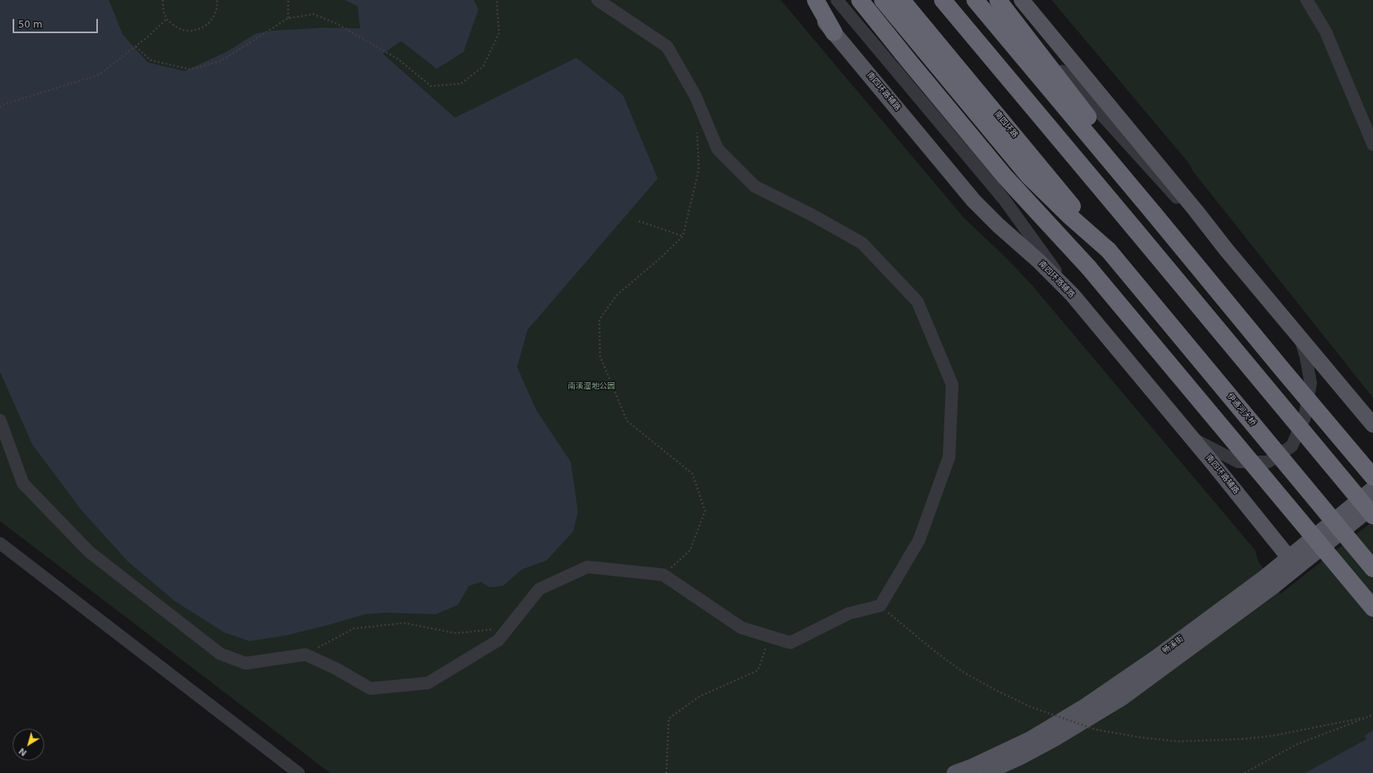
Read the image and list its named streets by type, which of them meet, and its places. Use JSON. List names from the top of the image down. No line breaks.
{"streets":{"highway":["南四环路","伊通河大桥"],"main road":["南四环路辅路","畅溪街"]},"crossings":[["南四环路辅路","畅溪街"],["南四环路","伊通河大桥"]],"parks":["南溪湿地公园"],"scale_bar":"50 m","north":"bottom left"}
